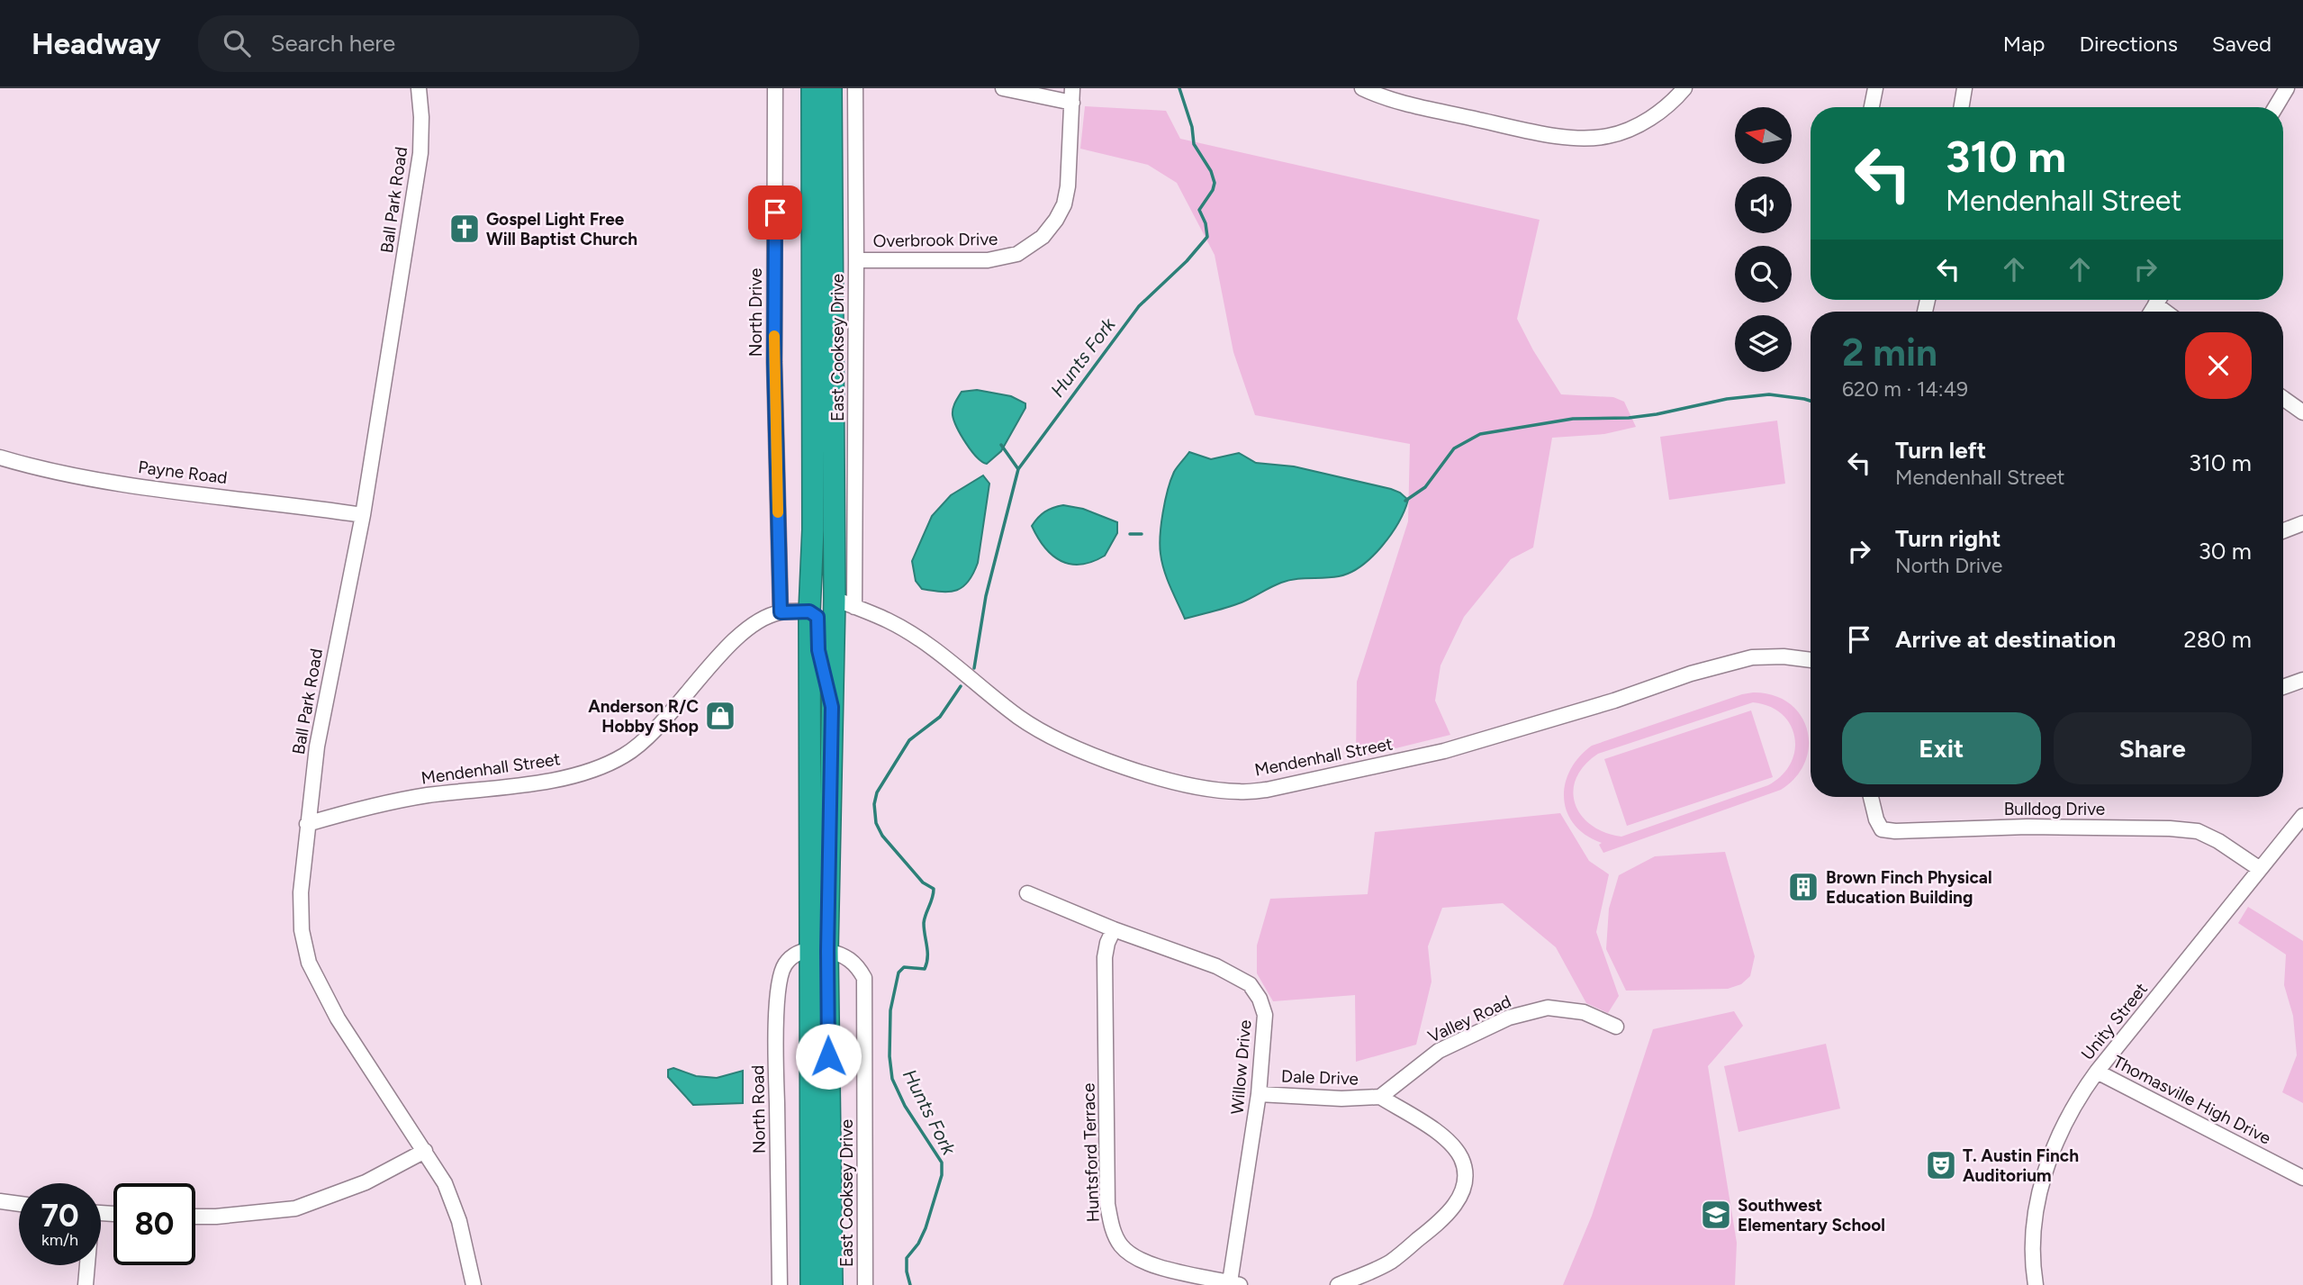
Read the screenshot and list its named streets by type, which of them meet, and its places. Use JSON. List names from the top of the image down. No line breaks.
{"streets":{"street":["Ball Park Road","Overbrook Drive","North Drive","East Cooksey Drive","Payne Road","Mendenhall Street","Bulldog Drive","Valley Road","Unity Street","Willow Drive","Dale Drive","Thomasville High Drive","North Road","Huntsford Terrace"]},"crossings":[["Ball Park Road","Payne Road"],["Ball Park Road","Mendenhall Street"],["Overbrook Drive","East Cooksey Drive"],["North Drive","Mendenhall Street"],["East Cooksey Drive","Mendenhall Street"],["East Cooksey Drive","North Road"],["Bulldog Drive","Unity Street"],["Valley Road","Dale Drive"],["Unity Street","Thomasville High Drive"],["Willow Drive","Dale Drive"],["Willow Drive","Huntsford Terrace"]],"water":["Hunts Fork"],"places":{"church":["Gospel Light Free Will Baptist Church"],"shop":["Anderson R/C Hobby Shop"],"building":["Brown Finch Physical Education Building"],"theatre":["T. Austin Finch Auditorium"],"school or university":["Southwest Elementary School"]},"north":"left","page":{"header":"Headway","search":"Search here","nav":["Map","Directions","Saved"],"turn":["310 m","Mendenhall Street"],"heading":["2 min","620 m · 14:49"],"list":[{"name":"Turn left","note":"Mendenhall Street","value":"310 m"},{"name":"Turn right","note":"North Drive","value":"30 m"},{"name":"Arrive at destination","value":"280 m"}],"buttons":["Exit","Share"],"speed":"70 km/h","limit":"80"}}
